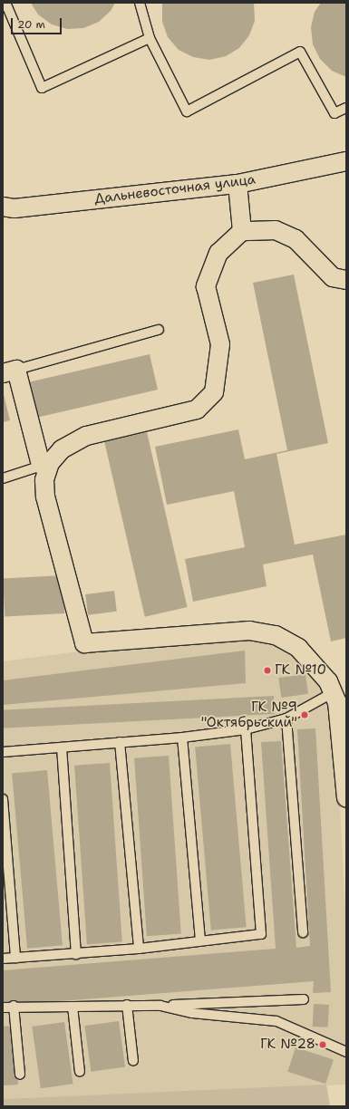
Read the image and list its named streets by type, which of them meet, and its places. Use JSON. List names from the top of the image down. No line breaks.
{"streets":{"street":["Дальневосточная улица"]},"places":["ГК №10","ГК №9 \"Октябрьский\"","ГК №28"],"scale_bar":"20 m"}
